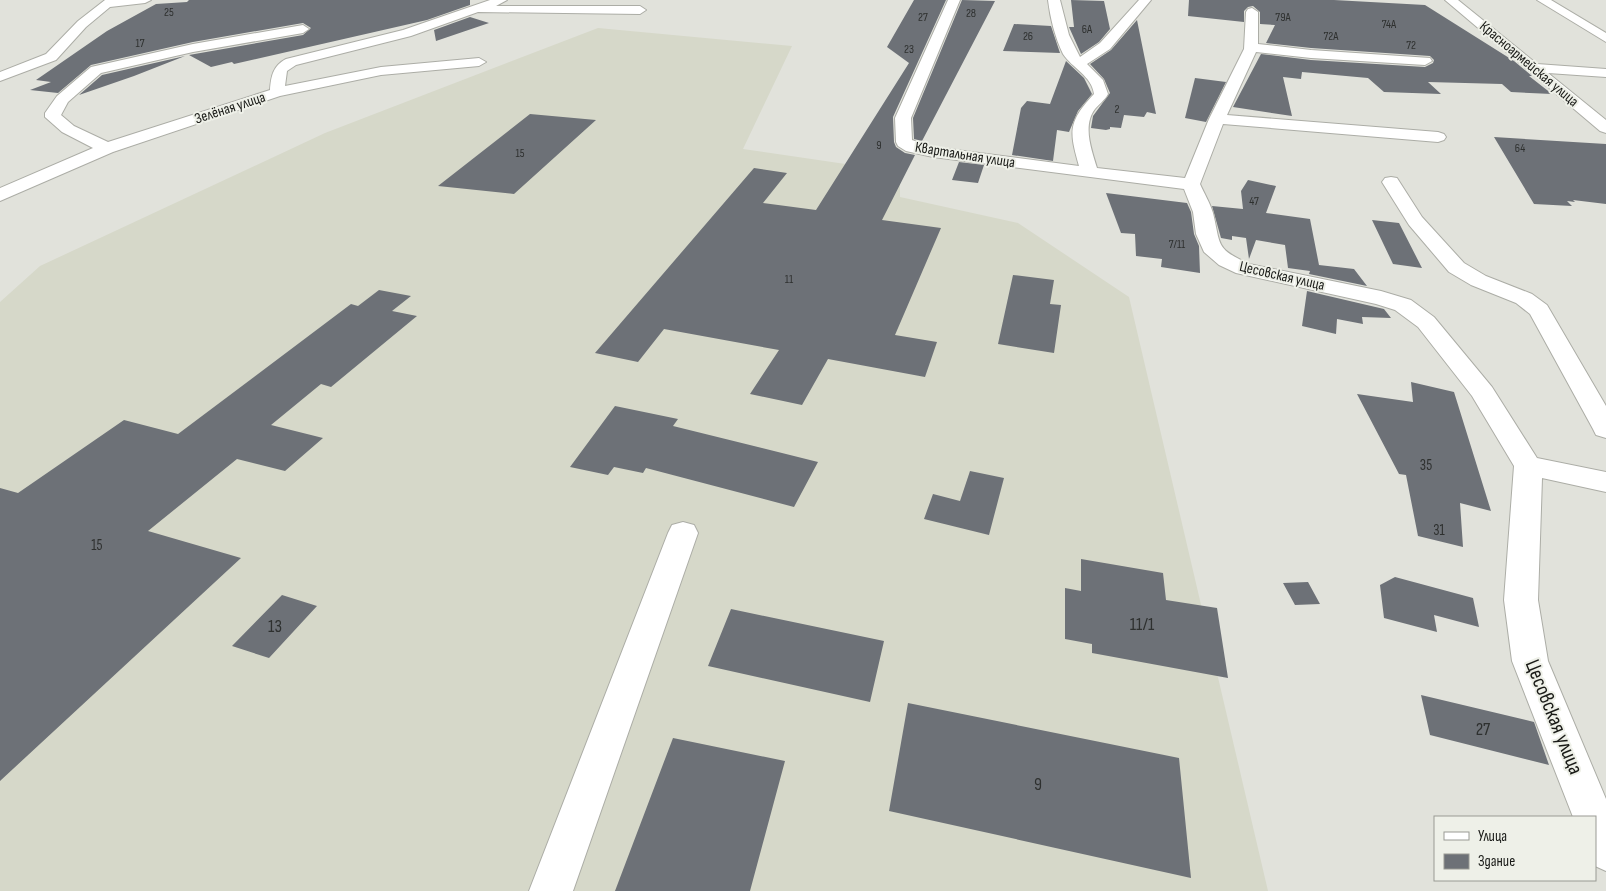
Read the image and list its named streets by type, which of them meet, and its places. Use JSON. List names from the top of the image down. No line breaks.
{"streets":{"street":["Красноармейская улица","Зелёная улица","Квартальная улица","Цесовская улица"]},"house_numbers":["25","28","27","79А","74А","6А","26","72А","17","72","23","2","9","64","15","47","7/11","11","35","31","15","11/1","13","27","9"],"legend":["Улица","Здание"]}
